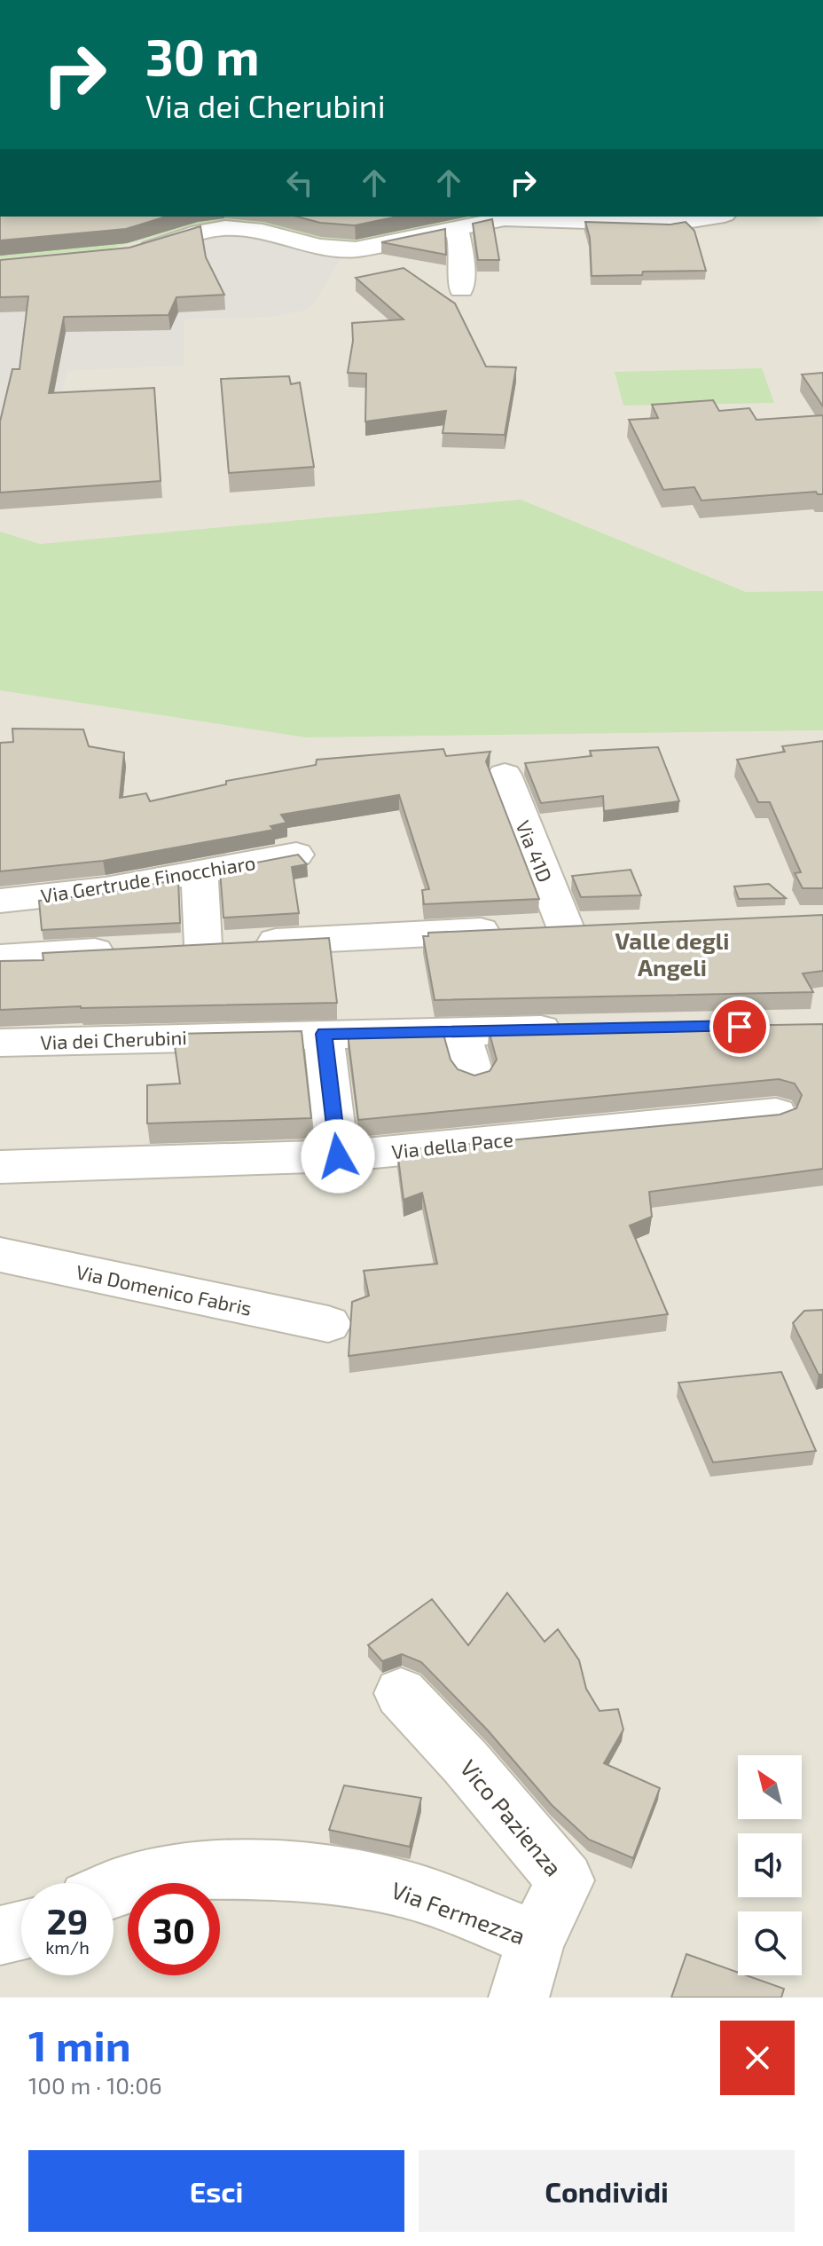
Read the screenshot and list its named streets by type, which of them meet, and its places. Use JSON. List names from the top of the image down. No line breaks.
{"streets":{"street":["Via 41D","Via Gertrude Finocchiaro","Via dei Cherubini","Via della Pace","Via Domenico Fabris","Vico Pazienza","Via Fermezza"]},"crossings":[["Vico Pazienza","Via Fermezza"]],"districts":["Valle degli Angeli"],"north":"top left","page":{"turn":["30 m","Via dei Cherubini"],"speed":"29 km/h","limit":"30","heading":["1 min","100 m · 10:06"],"buttons":["Esci","Condividi"]}}
